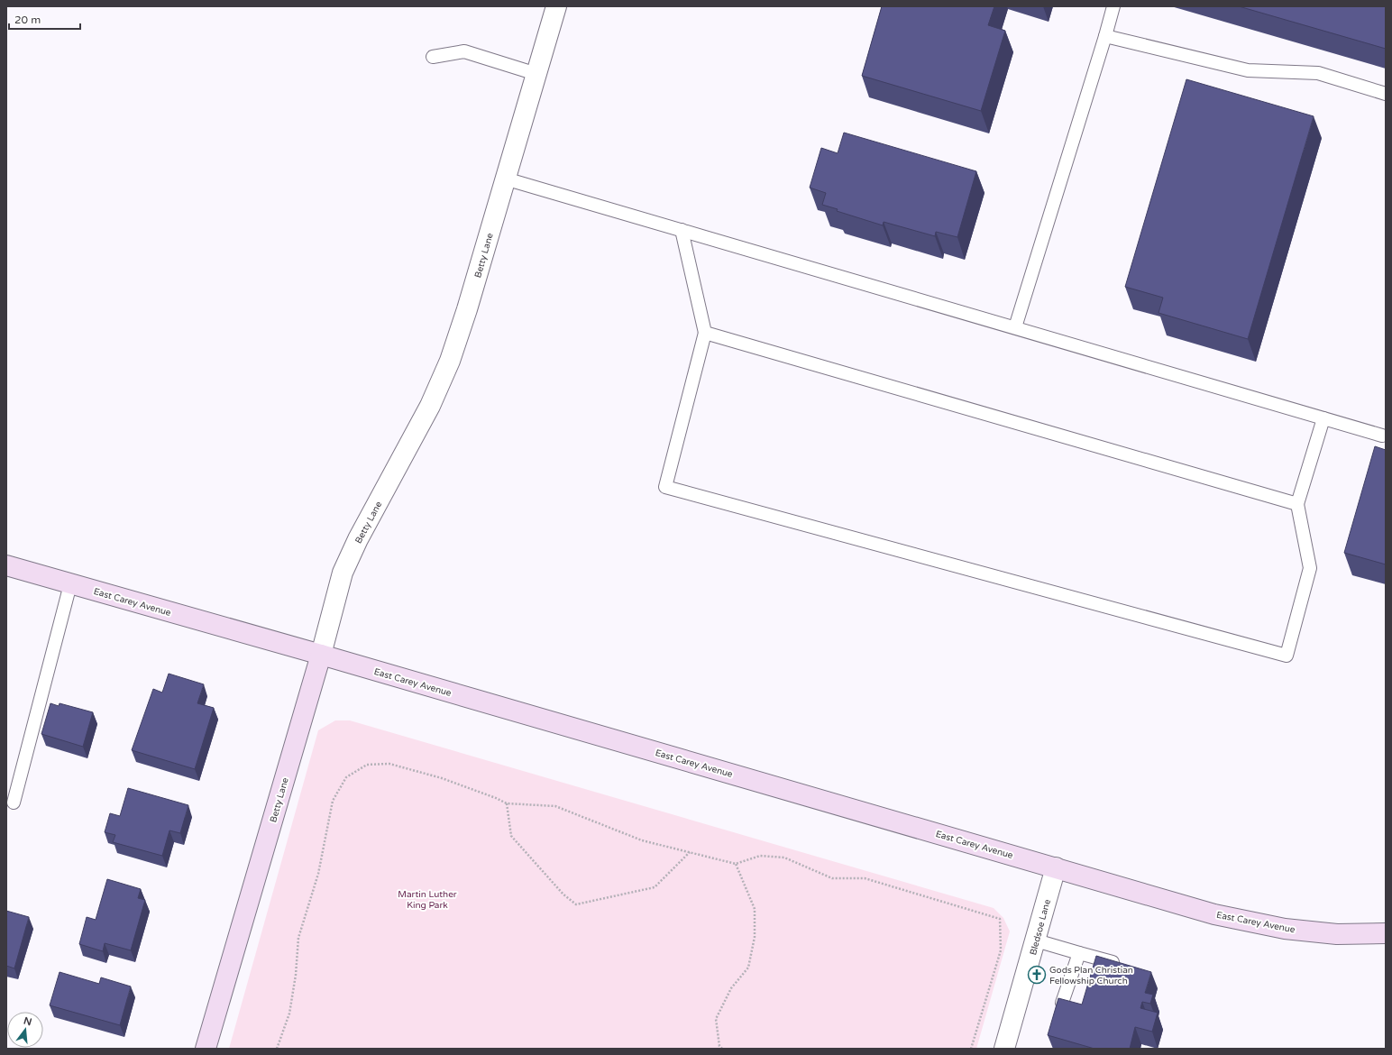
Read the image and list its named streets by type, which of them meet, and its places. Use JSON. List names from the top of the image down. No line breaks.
{"streets":{"main road":["Betty Lane","East Carey Avenue"],"street":["Bledsoe Lane"]},"crossings":[["Betty Lane","East Carey Avenue"],["East Carey Avenue","Bledsoe Lane"]],"parks":["Martin Luther King Park"],"places":{"church":["Gods Plan Christian Fellowship Church"]},"scale_bar":"20 m","north":"top"}
